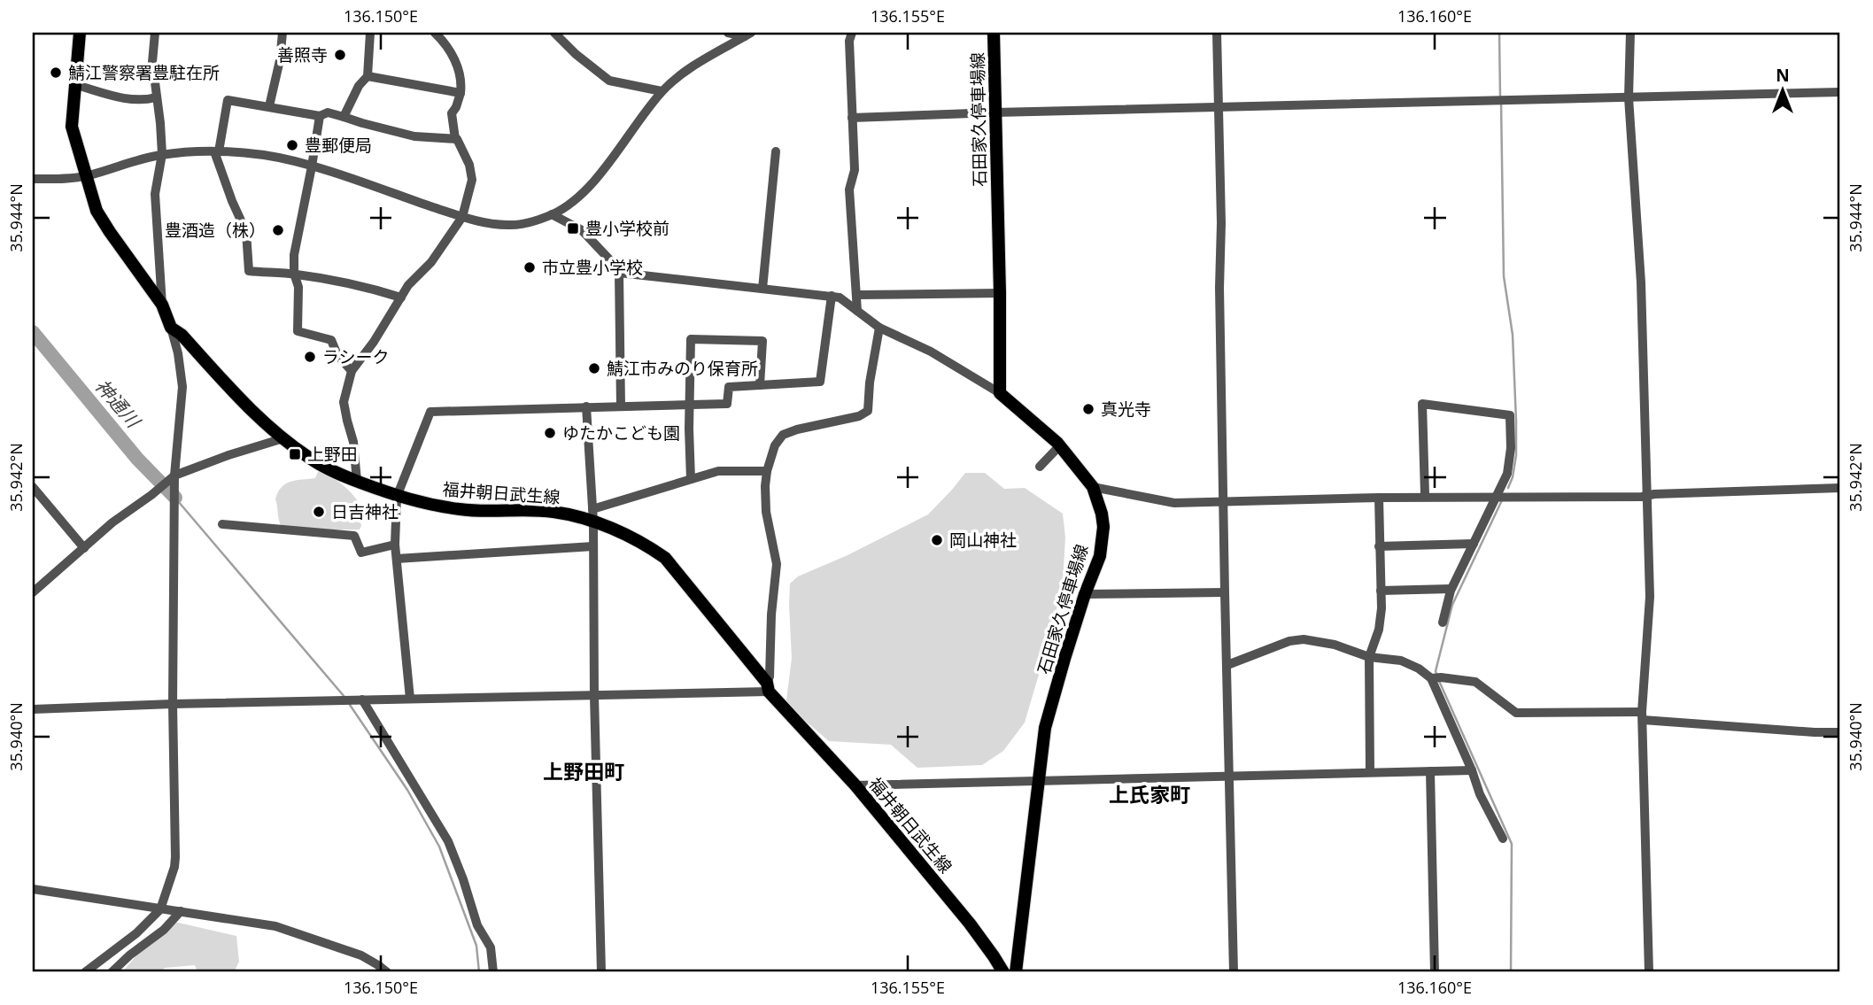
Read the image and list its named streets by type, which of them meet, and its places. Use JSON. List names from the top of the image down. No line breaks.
{"streets":{"main road":["石田家久停車場線","福井朝日武生線"]},"districts":["上野田町","上氏家町"],"water":["神通川"],"places":{"other":["善照寺","鯖江警察署豊駐在所","豊郵便局","豊酒造（株）","市立豊小学校","ラシーク","鯖江市みのり保育所","真光寺","ゆたかこども園","日吉神社","岡山神社"],"transit":["豊小学校前","上野田"]},"north":"top","coordinates":["136.150°E","136.155°E","136.160°E","35.944°N","35.942°N","35.940°N"]}
